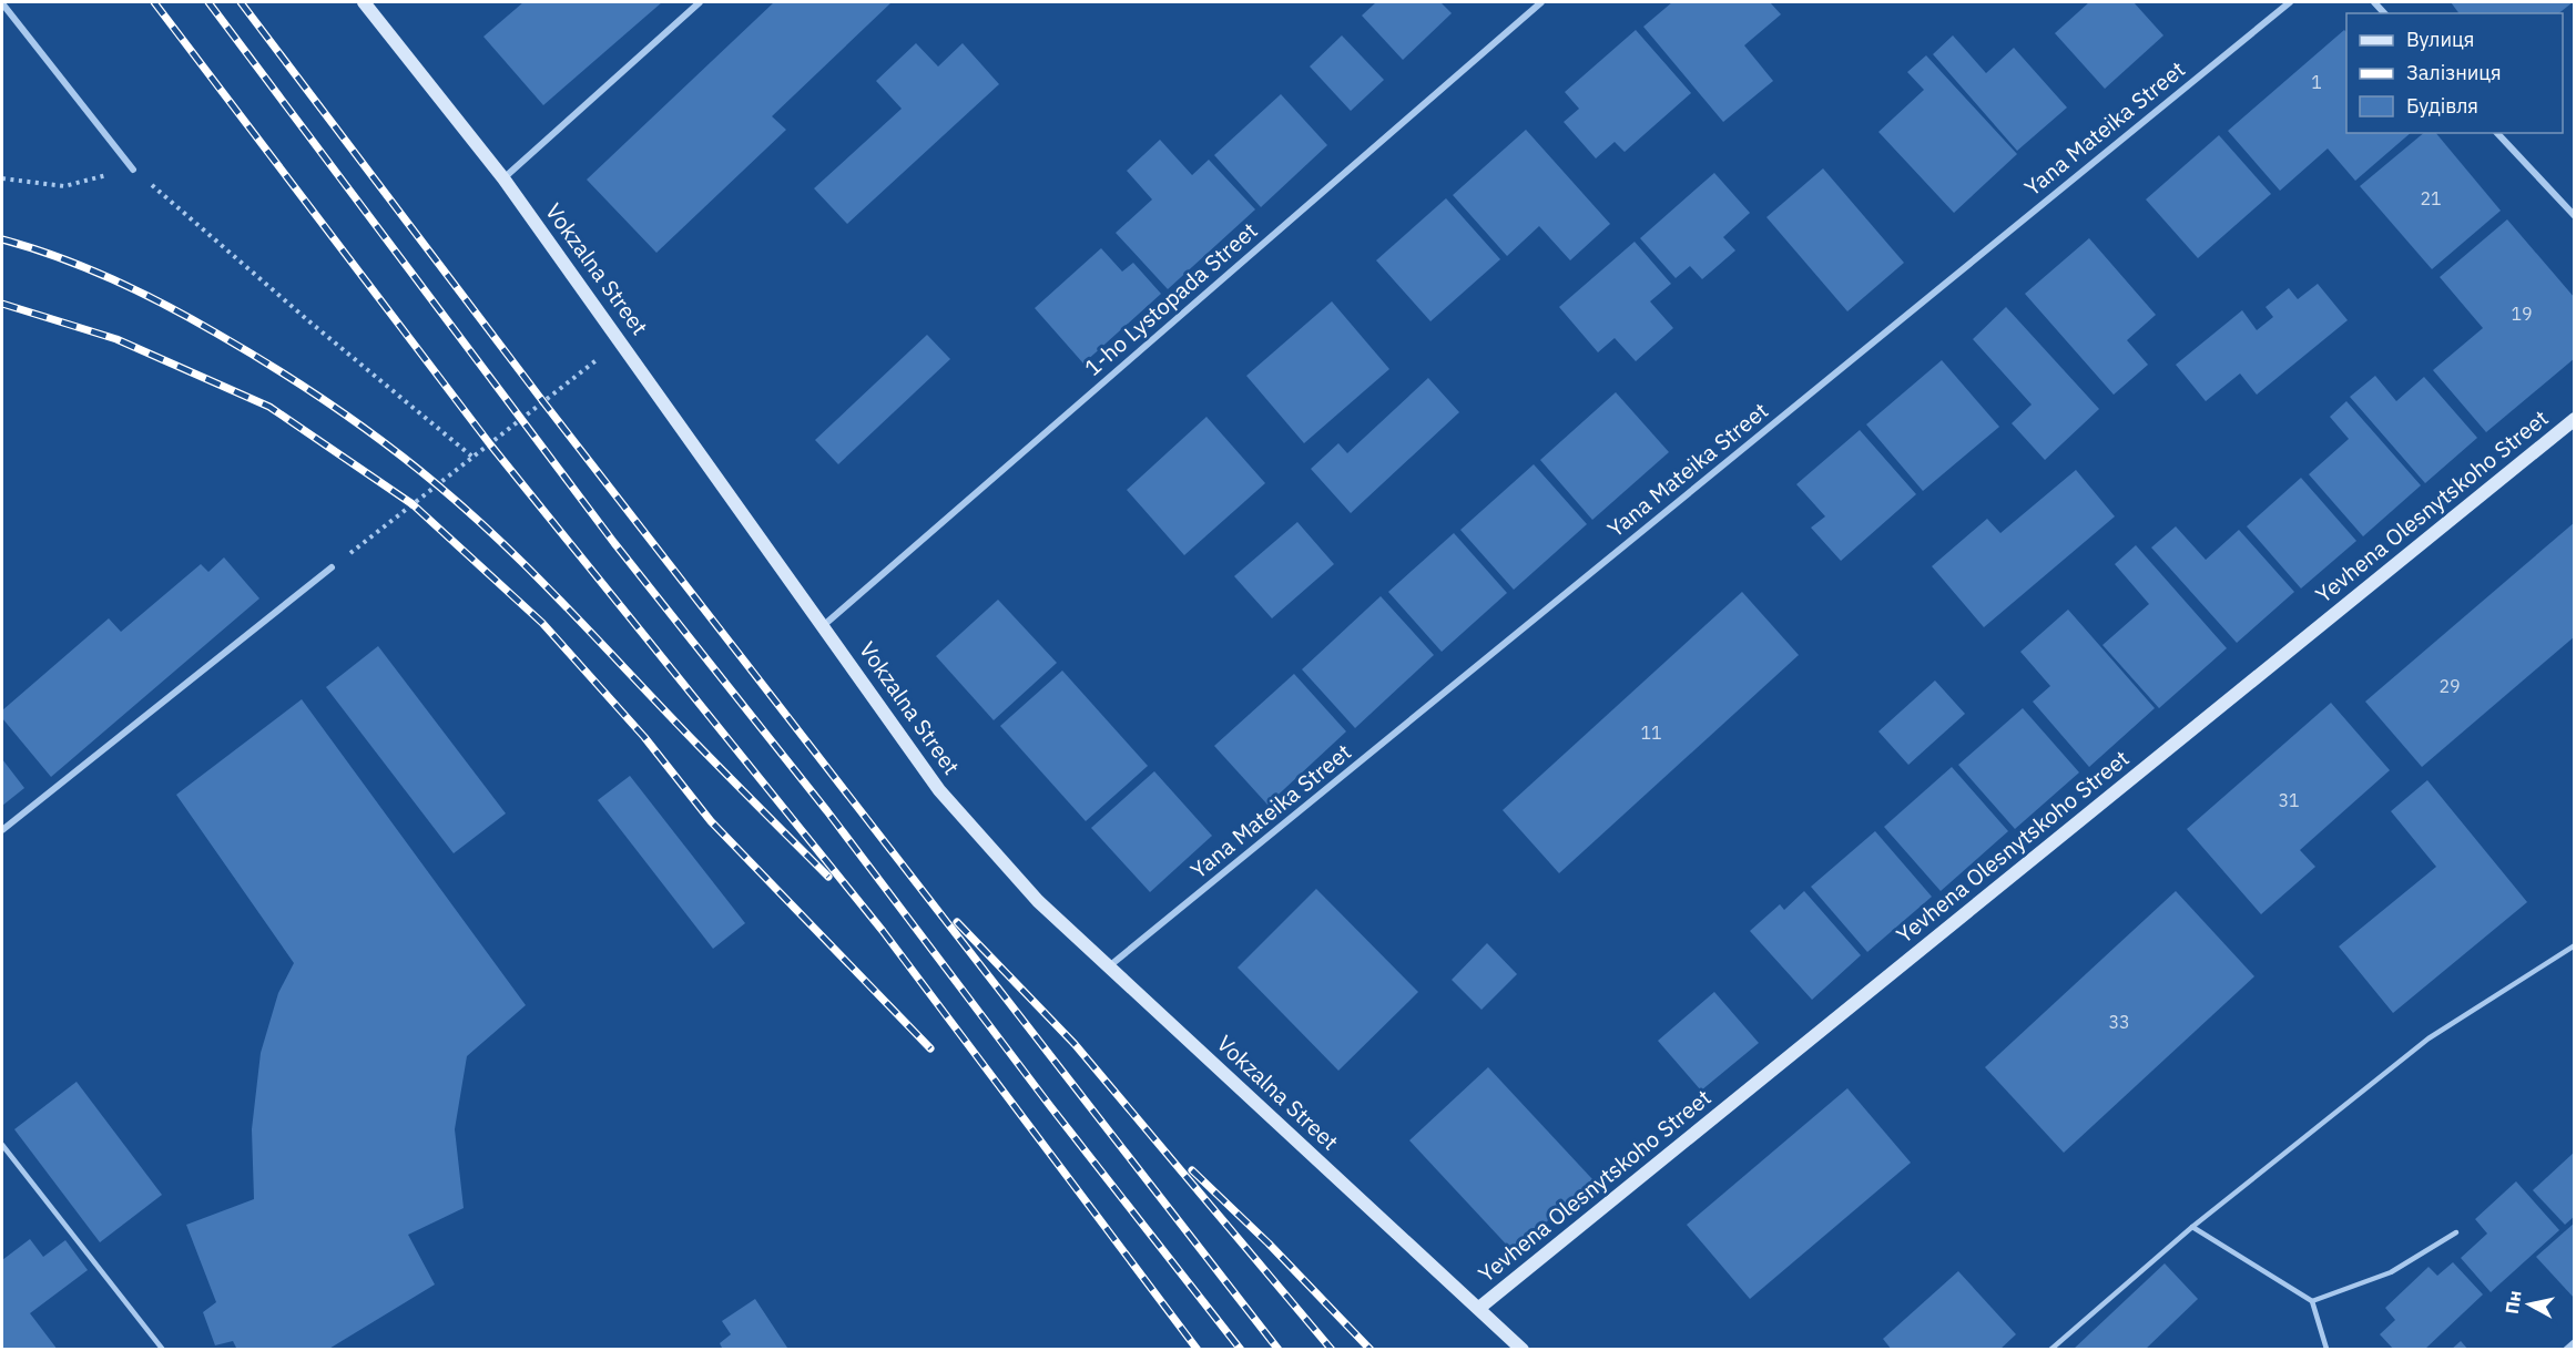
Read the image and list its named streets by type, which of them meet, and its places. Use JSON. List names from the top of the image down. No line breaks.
{"streets":{"street":["Yana Mateika Street","Vokzalna Street","1-ho Lystopada Street","Yevhena Olesnytskoho Street"]},"crossings":[["Yana Mateika Street","Vokzalna Street"],["Vokzalna Street","1-ho Lystopada Street"],["Vokzalna Street","Yevhena Olesnytskoho Street"]],"house_numbers":["1","21","19","29","11","31","33"],"legend":["Вулиця","Залізниця","Будівля"],"north":"left"}
